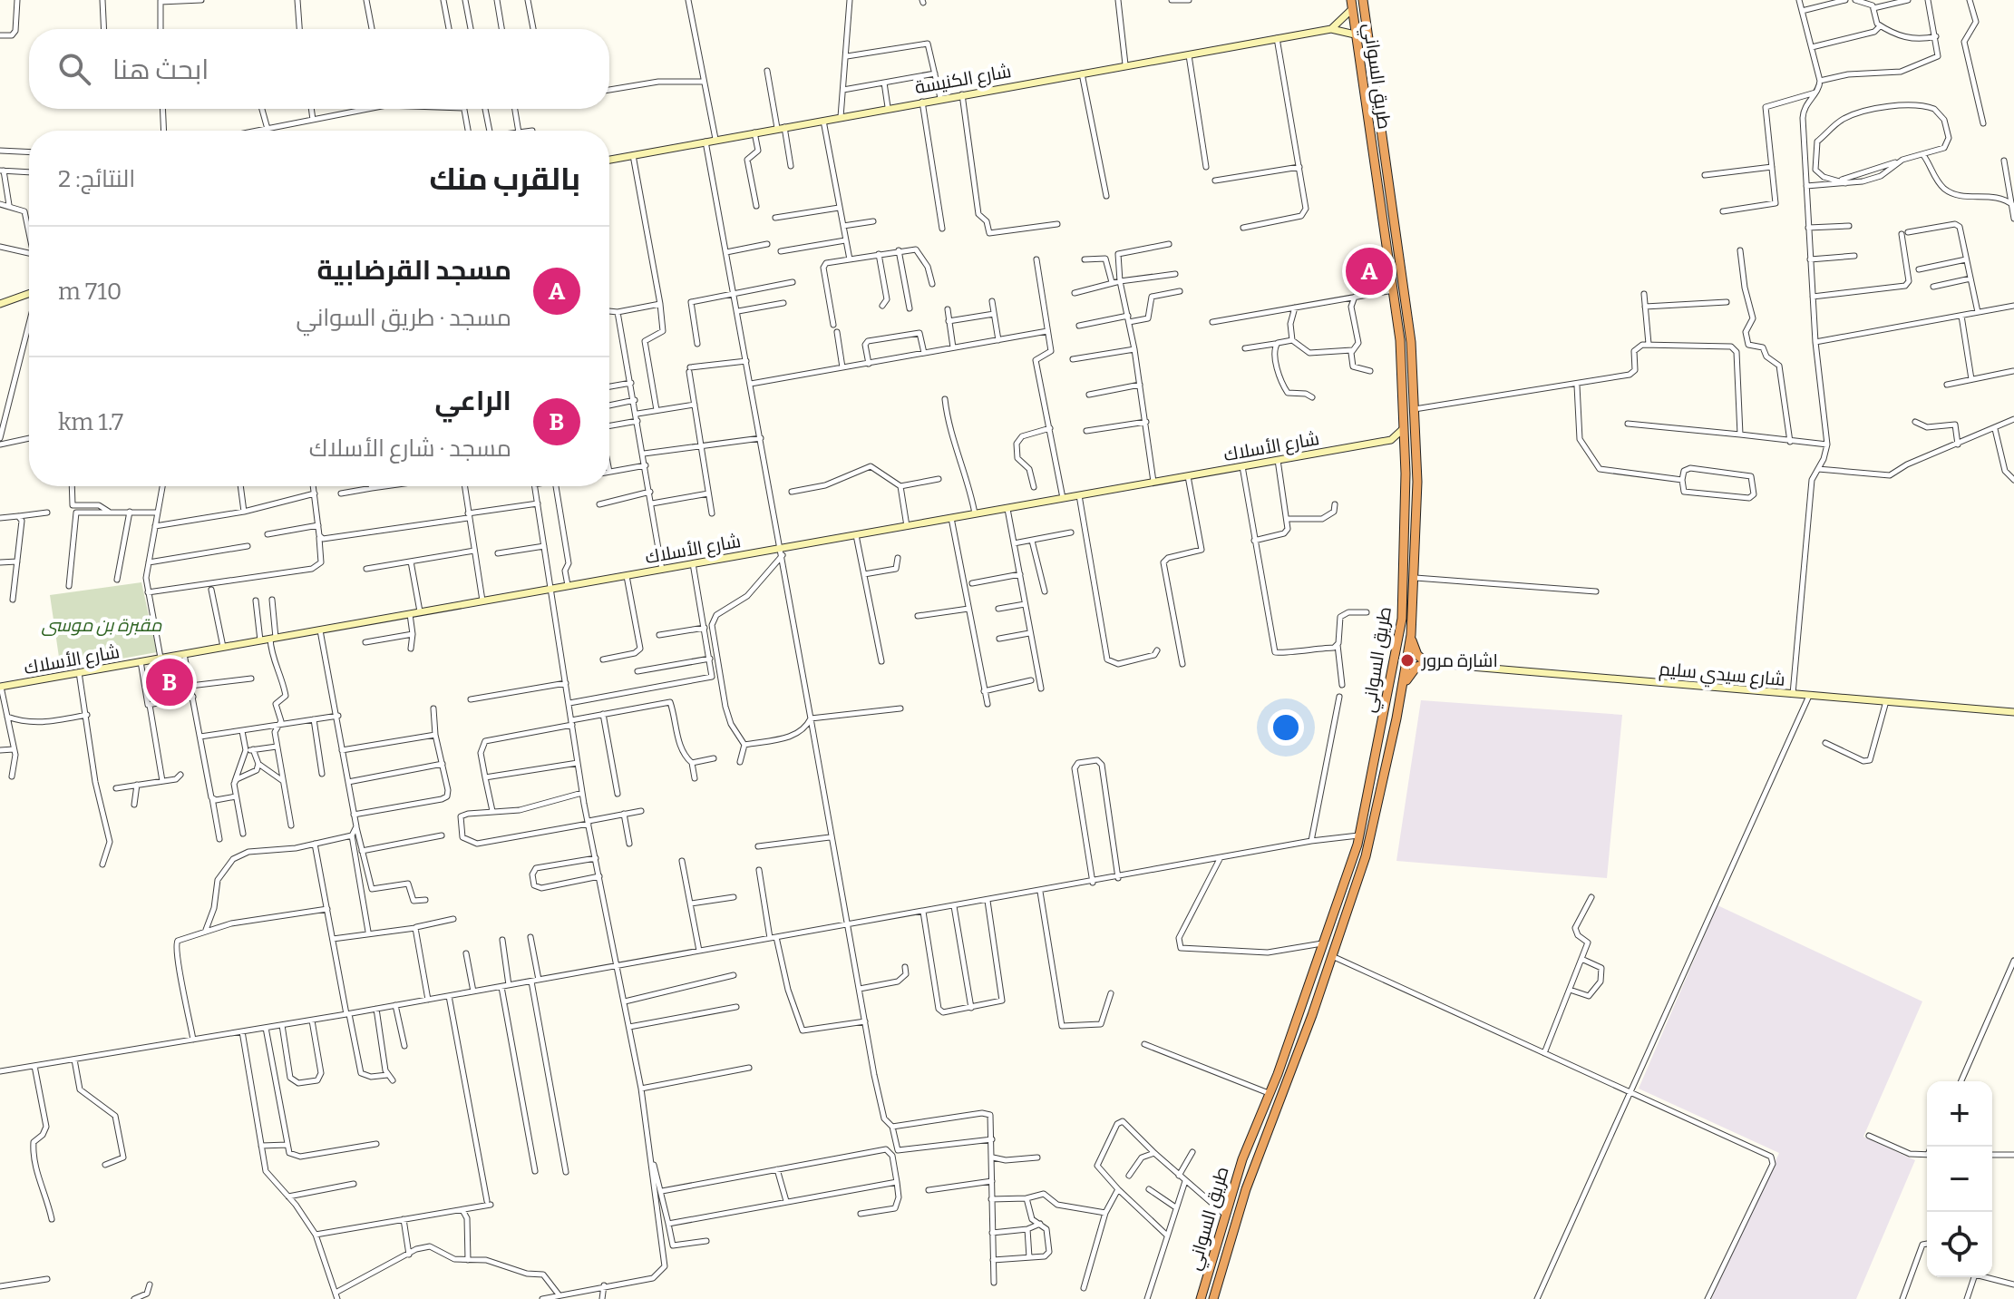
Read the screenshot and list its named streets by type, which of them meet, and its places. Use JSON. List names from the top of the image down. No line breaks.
{"streets":{"highway":["طريق السواني"],"street":["شارع الكنيسة","شارع الأسلاك","شارع سيدي سليم"]},"crossings":[["طريق السواني","شارع الكنيسة"]],"parks":["مقبرة بن موسى"],"places":["اشارة مرور"],"page":{"search":"ابحث هنا","heading":["بالقرب منك","النتائج: 2"],"list":[{"mark":"A","name":"مسجد القرضابية","note":"مسجد · طريق السواني","value":"710 m"},{"mark":"B","name":"الراعي","note":"مسجد · شارع الأسلاك","value":"1.7 km"}],"pins":["A","B"],"map_buttons":["+","−"]}}
